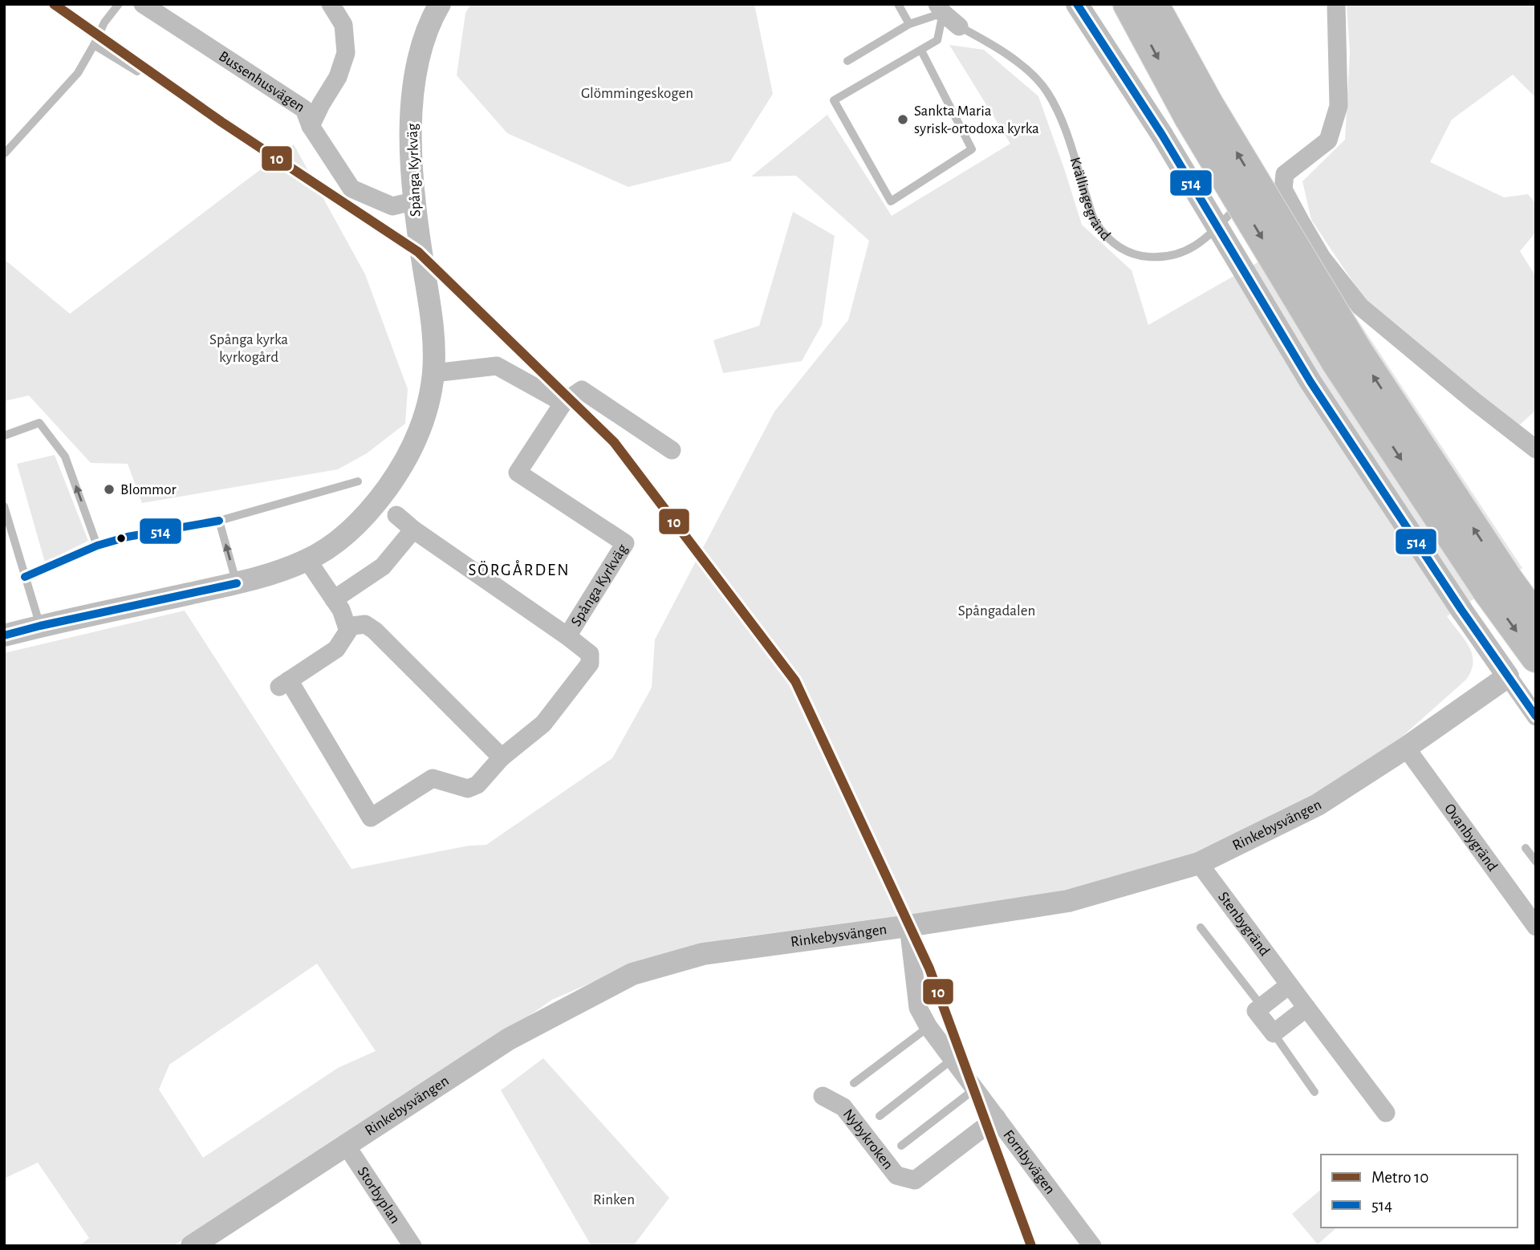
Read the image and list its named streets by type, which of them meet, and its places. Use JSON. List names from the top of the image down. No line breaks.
{"streets":{"street":["Bussenhusvägen","Spånga Kyrkväg","Krällingegränd","Rinkebysvängen","Ovanbygränd","Stenbygränd","Nybykroken","Fornbyvägen","Storbyplan"]},"crossings":[["Bussenhusvägen","Spånga Kyrkväg"],["Rinkebysvängen","Ovanbygränd"],["Rinkebysvängen","Stenbygränd"],["Rinkebysvängen","Fornbyvägen"],["Rinkebysvängen","Storbyplan"],["Nybykroken","Fornbyvägen"]],"districts":["SÖRGÅRDEN"],"parks":["Glömmingeskogen","Spånga kyrka kyrkogård","Spångadalen","Rinken"],"places":["Sankta Maria syrisk-ortodoxa kyrka","Blommor"],"lines":["metro line 10","transit line 514"],"legend":["Metro 10","514"]}
